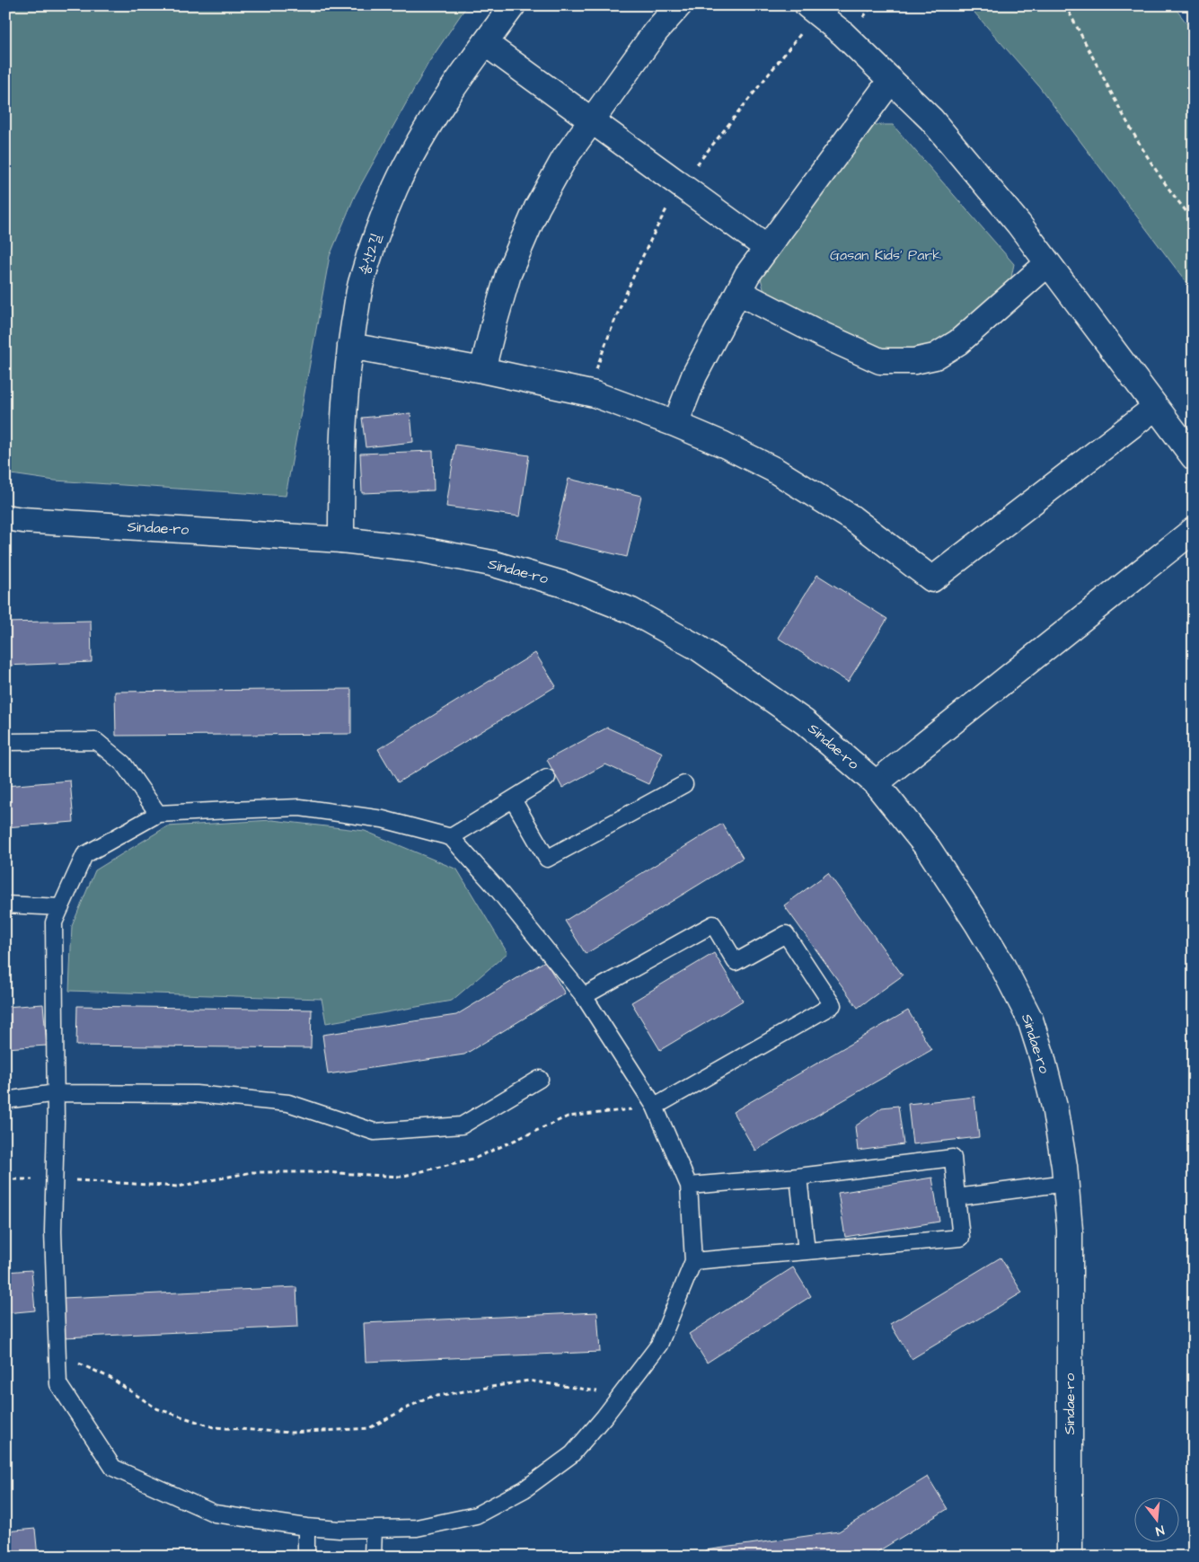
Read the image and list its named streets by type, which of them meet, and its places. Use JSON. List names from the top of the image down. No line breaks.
{"streets":{"street":["송산2길","Sindae-ro"]},"crossings":[["송산2길","Sindae-ro"]],"parks":["Gasan Kids' Park"],"north":"bottom"}
